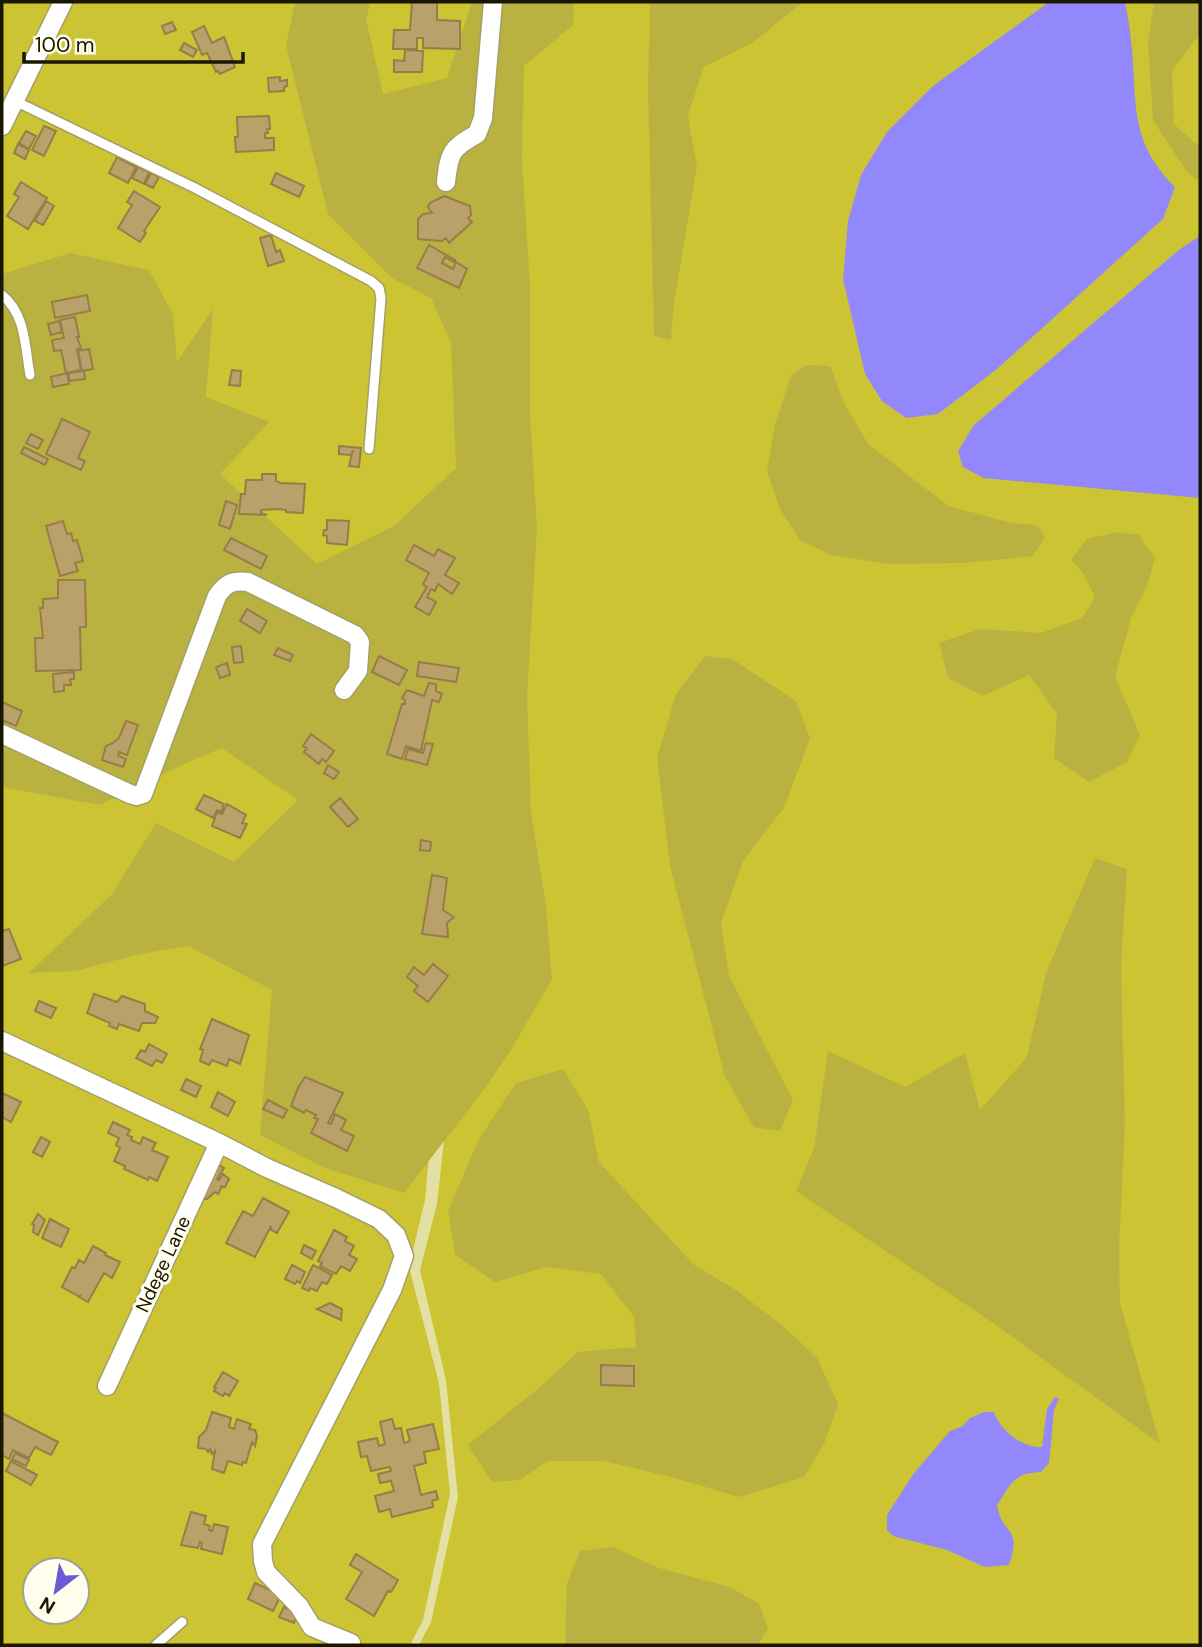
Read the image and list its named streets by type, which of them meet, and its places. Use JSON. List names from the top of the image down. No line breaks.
{"streets":{"street":["Ndege Lane"]},"scale_bar":"100 m","north":"bottom left"}
